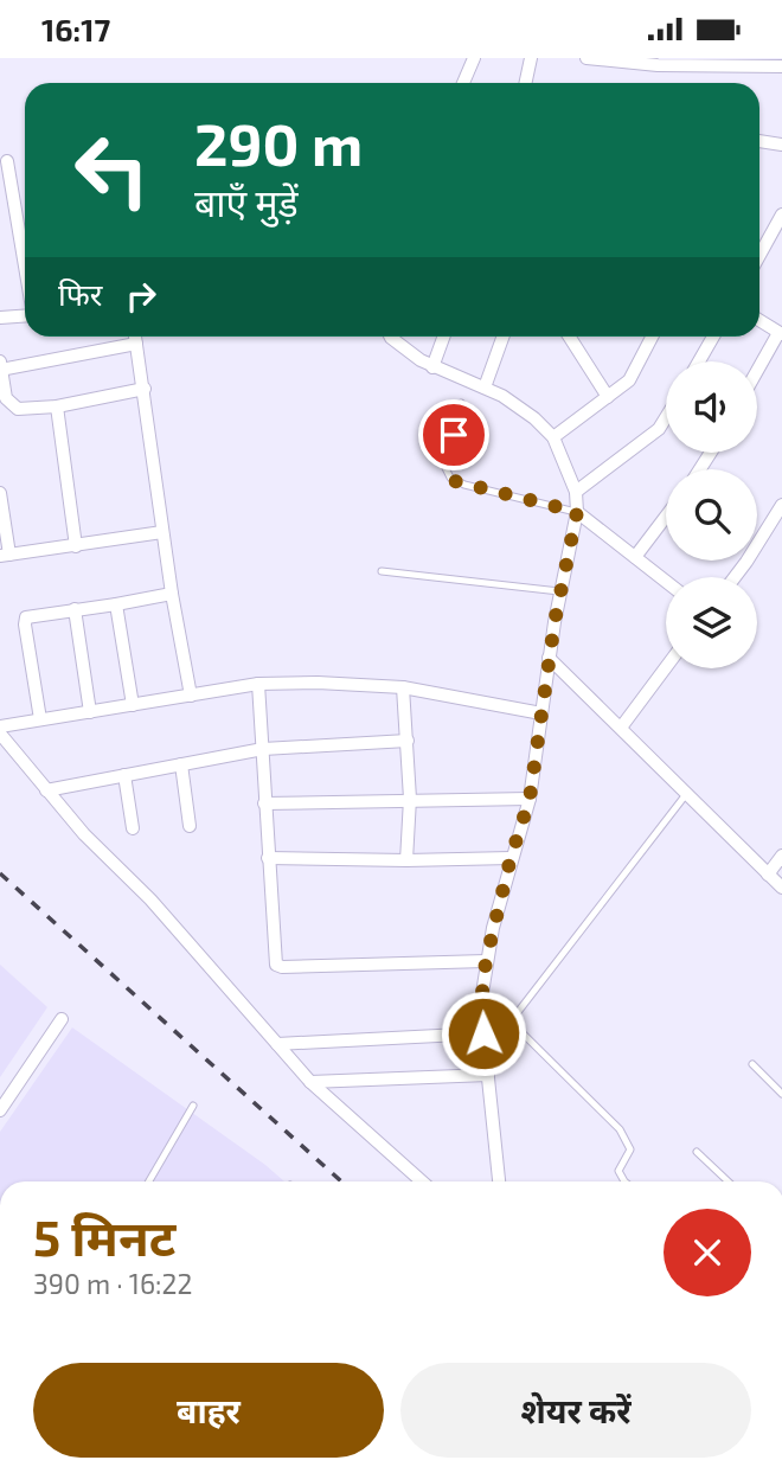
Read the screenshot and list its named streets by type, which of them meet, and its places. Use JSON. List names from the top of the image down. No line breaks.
{"page":{"status":"16:17","turn":["290 m","बाएँ मुड़ें"],"then":"फिर","heading":["5 मिनट","390 m · 16:22"],"buttons":["बाहर","शेयर करें"]}}
